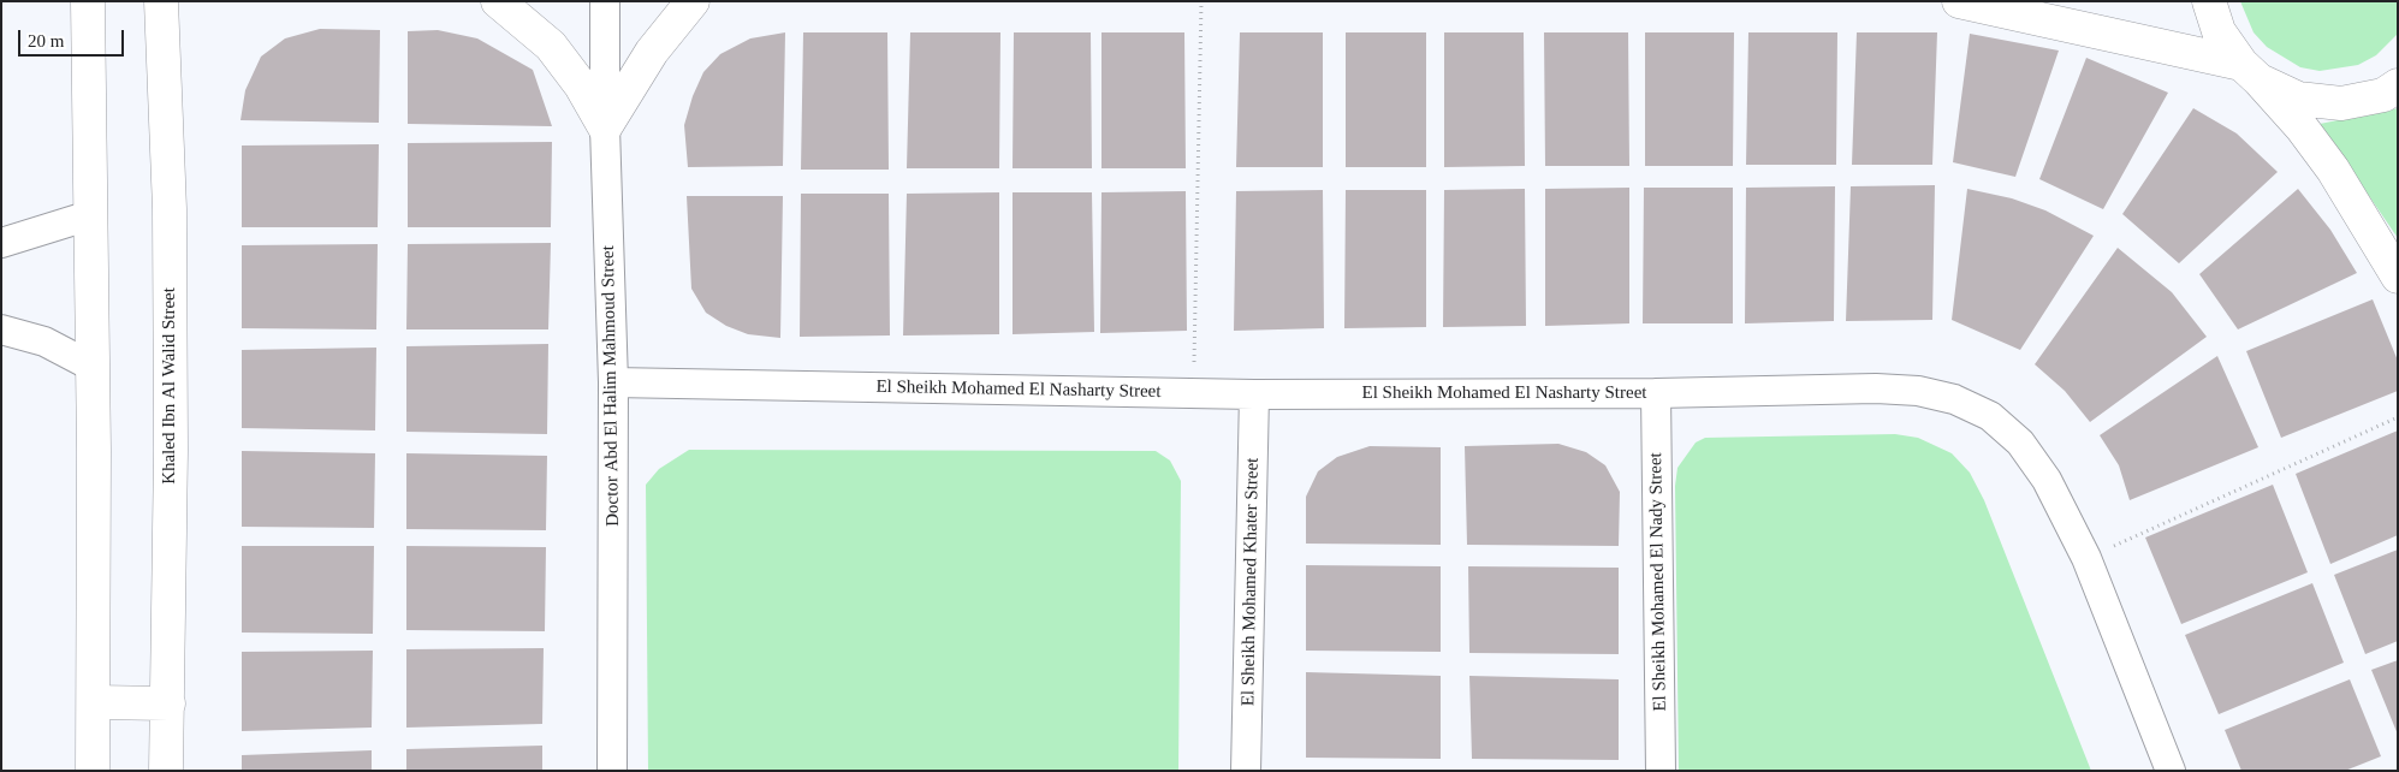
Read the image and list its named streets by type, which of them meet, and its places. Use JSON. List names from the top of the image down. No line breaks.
{"streets":{"street":["Khaled Ibn Al Walid Street","Doctor Abd El Halim Mahmoud Street","El Sheikh Mohamed El Nasharty Street","El Sheikh Mohamed Khater Street","El Sheikh Mohamed El Nady Street"]},"crossings":[["Doctor Abd El Halim Mahmoud Street","El Sheikh Mohamed El Nasharty Street"],["El Sheikh Mohamed El Nasharty Street","El Sheikh Mohamed Khater Street"],["El Sheikh Mohamed El Nasharty Street","El Sheikh Mohamed El Nady Street"]],"scale_bar":"20 m"}
